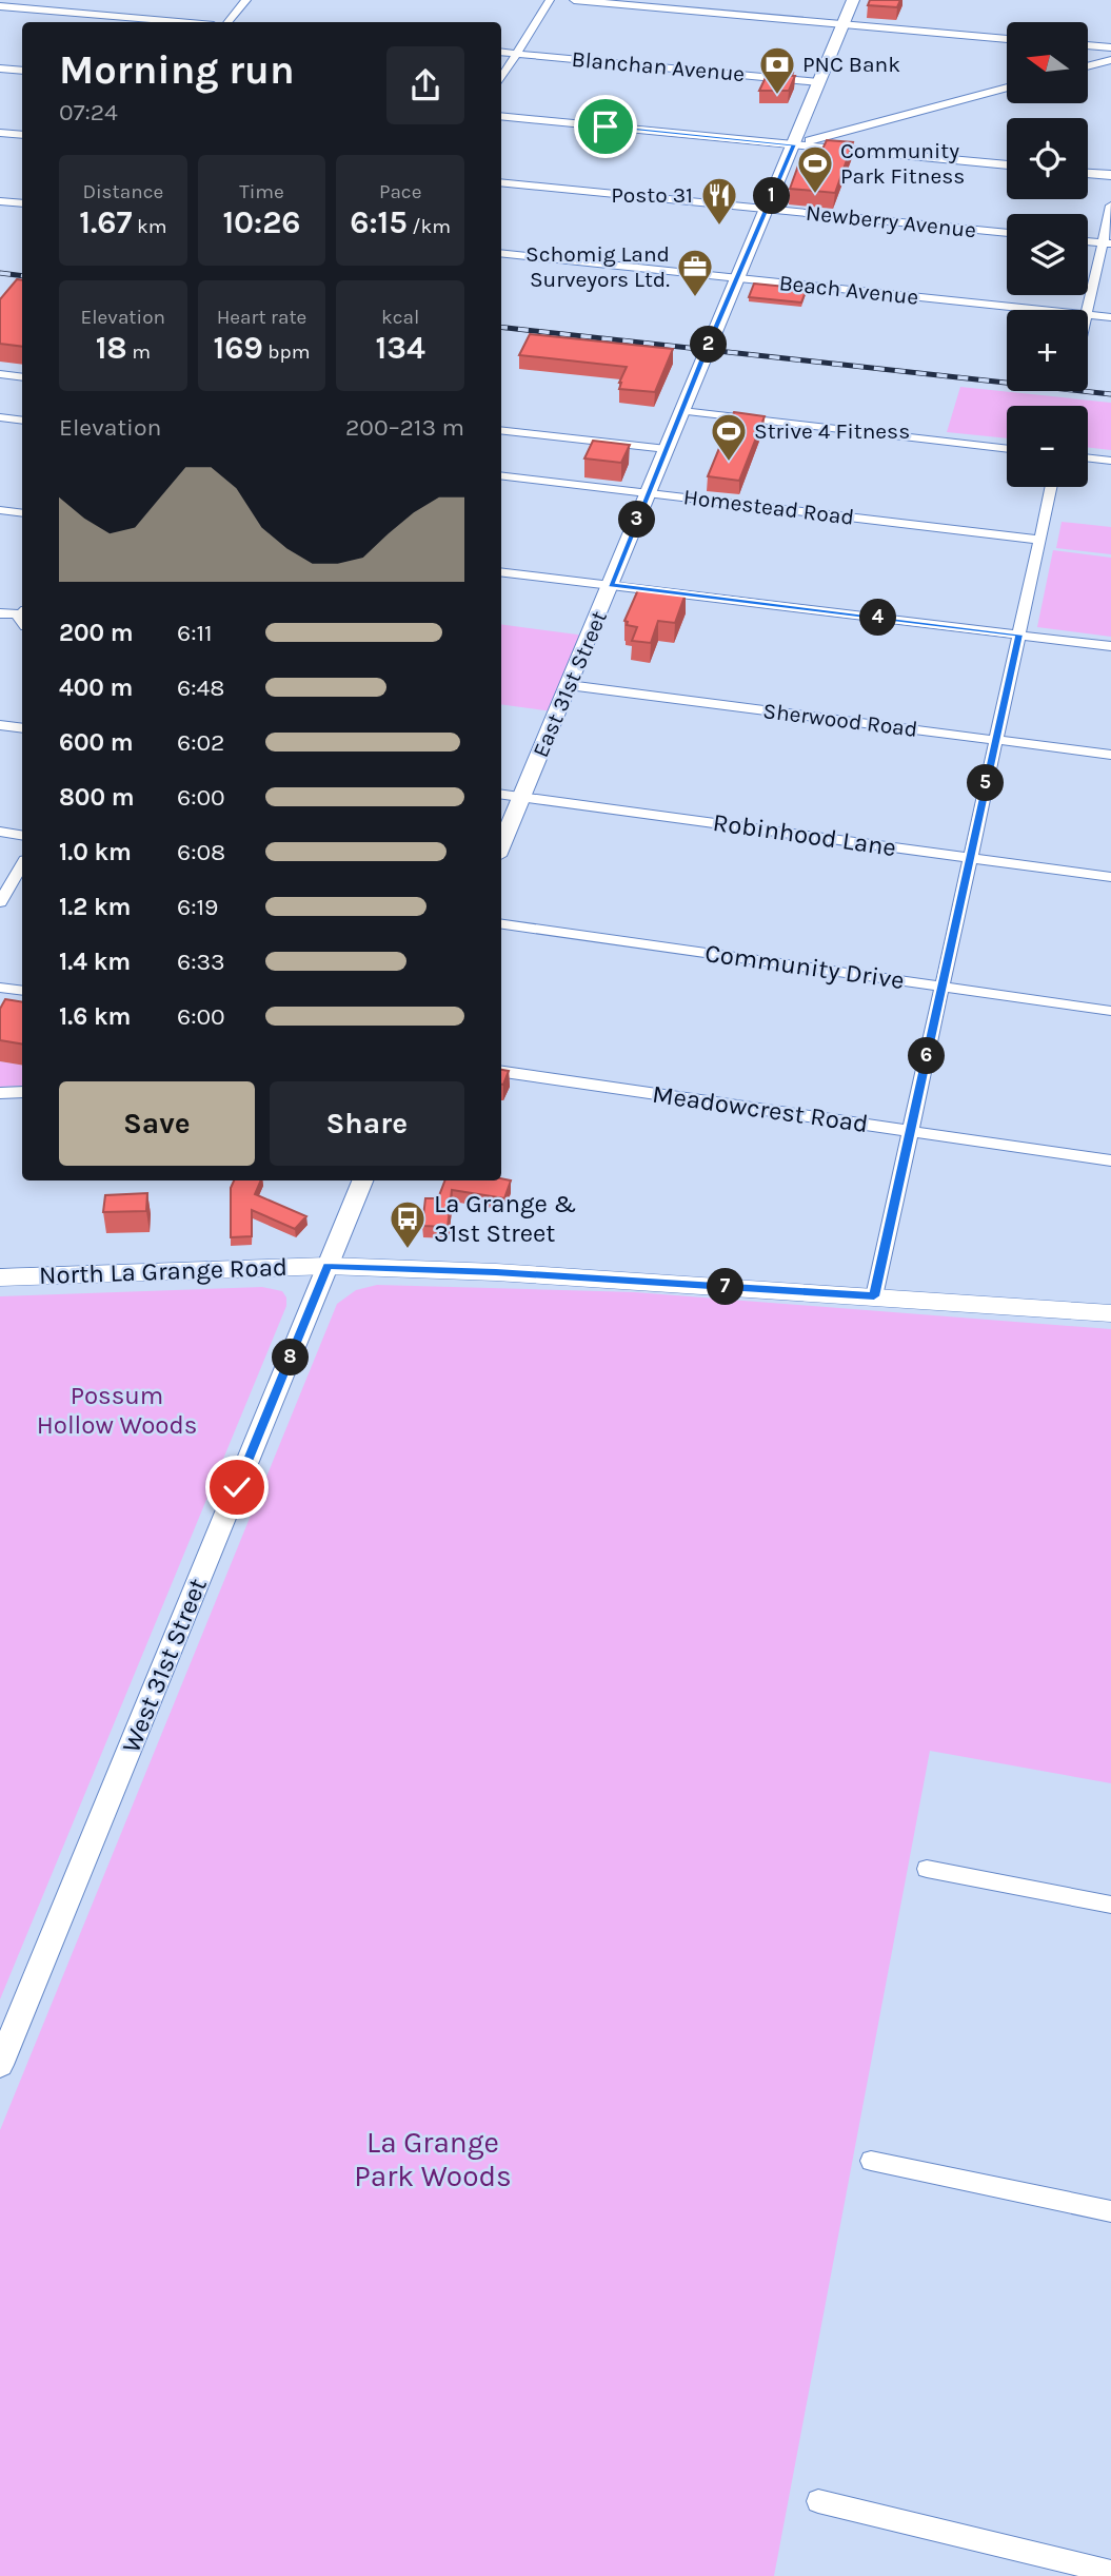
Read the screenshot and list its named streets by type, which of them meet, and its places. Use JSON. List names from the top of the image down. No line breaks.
{"streets":{"main road":["East 31st Street","North La Grange Road","West 31st Street"],"street":["Blanchan Avenue","Newberry Avenue","Beach Avenue","Homestead Road","Sherwood Road","Robinhood Lane","Community Drive","Meadowcrest Road"]},"crossings":[["Blanchan Avenue","East 31st Street"],["Newberry Avenue","East 31st Street"],["Beach Avenue","East 31st Street"],["Homestead Road","East 31st Street"],["East 31st Street","Sherwood Road"],["East 31st Street","Robinhood Lane"],["North La Grange Road","West 31st Street"]],"parks":["Possum Hollow Woods","La Grange Park Woods"],"places":{"bank":["PNC Bank"],"sports":["Community Park Fitness","Strive 4 Fitness"],"restaurant":["Posto 31"],"office":["Schomig Land Surveyors Ltd."],"bus stop":["La Grange & 31st Street"]},"north":"left","page":{"map_buttons":["+","−"],"heading":["Morning run","07:24"],"stats":[["Distance","1.67 km"],["Time","10:26"],["Pace","6:15 /km"],["Elevation","18 m"],["Heart rate","169 bpm"],["kcal","134"]],"pins":["1","2","3","4","5","6","7","8"],"chart":["Elevation","200–213 m"],"list":[{"name":"200 m","note":"6:11"},{"name":"400 m","note":"6:48"},{"name":"600 m","note":"6:02"},{"name":"800 m","note":"6:00"},{"name":"1.0 km","note":"6:08"},{"name":"1.2 km","note":"6:19"},{"name":"1.4 km","note":"6:33"},{"name":"1.6 km","note":"6:00"}],"buttons":["Save","Share"]}}
